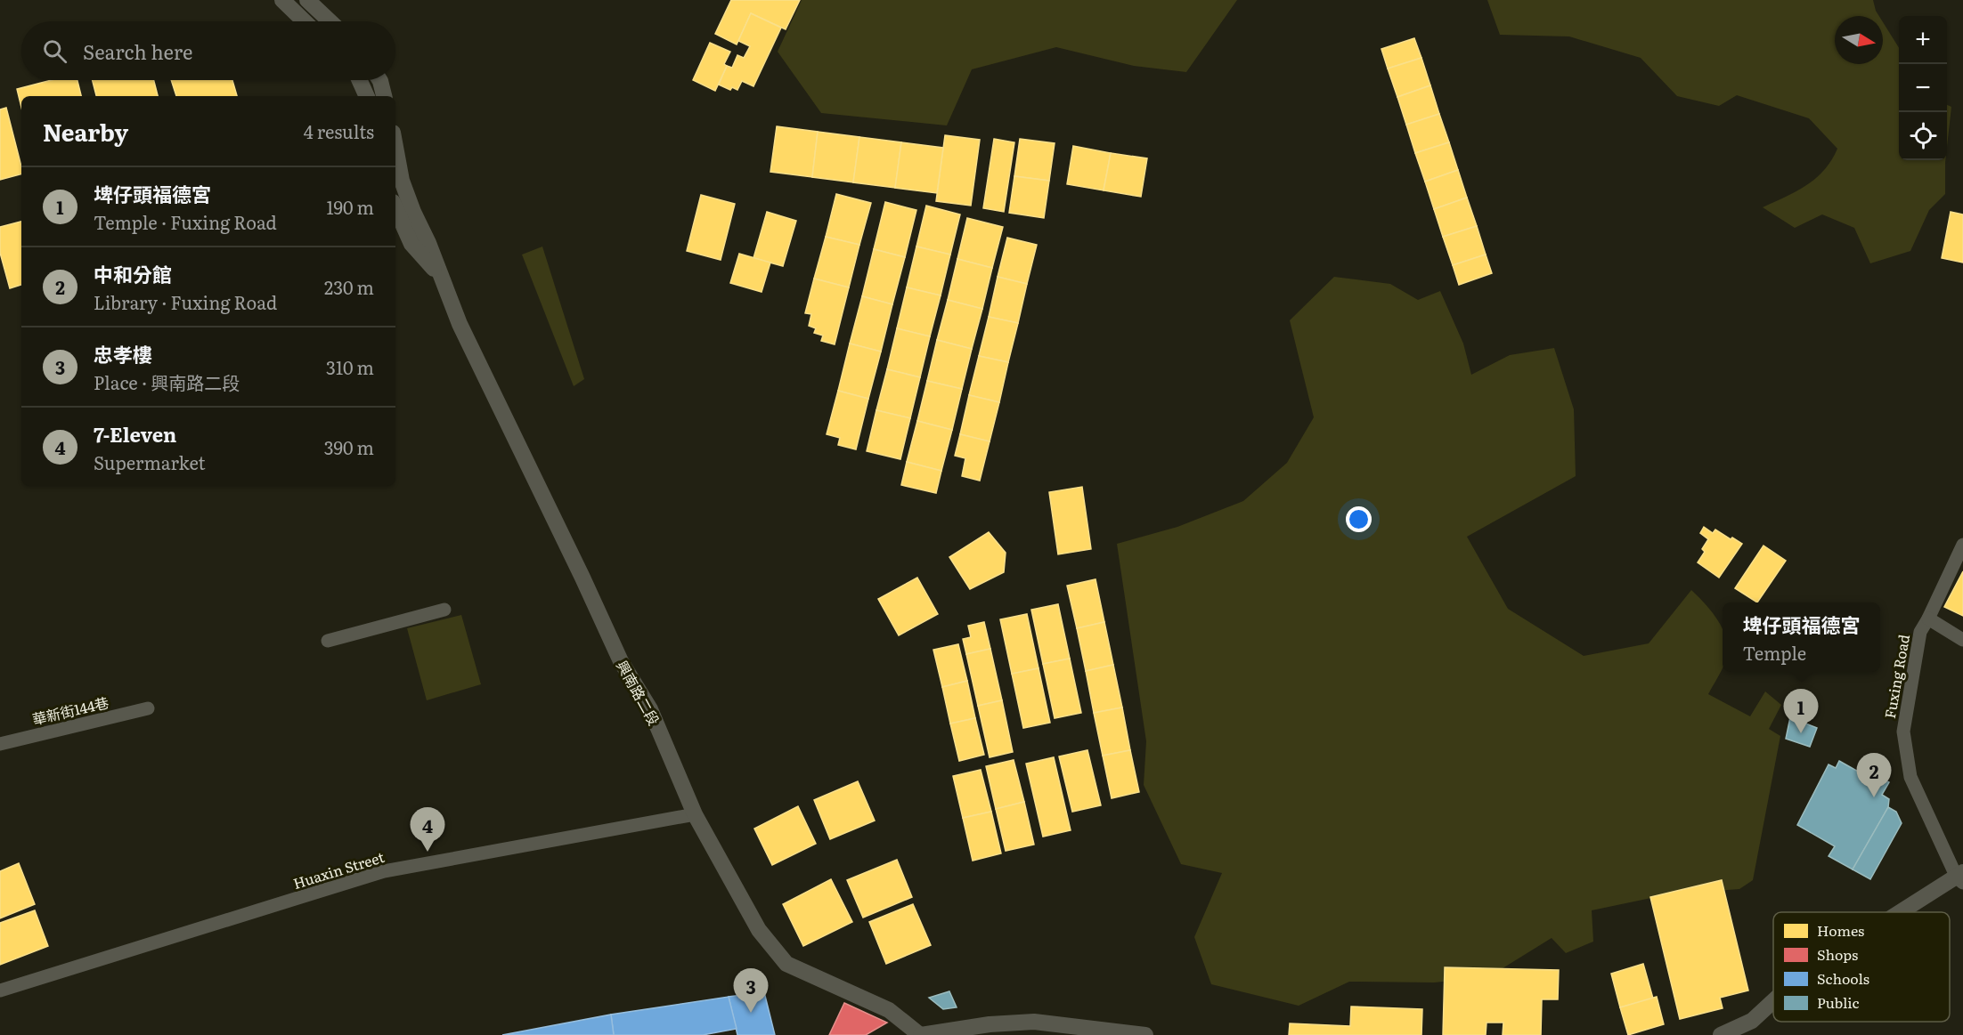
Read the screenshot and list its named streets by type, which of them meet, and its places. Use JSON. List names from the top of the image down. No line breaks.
{"streets":{"street":["Fuxing Road","興南路二段","華新街144巷","Huaxin Street"]},"crossings":[["興南路二段","Huaxin Street"]],"legend":["Homes","Shops","Schools","Public"],"north":"right","page":{"map_buttons":["+","−"],"search":"Search here","heading":["Nearby","4 results"],"list":[{"mark":"1","name":"埤仔頭福德宮","note":"Temple · Fuxing Road","value":"190 m"},{"mark":"2","name":"中和分館","note":"Library · Fuxing Road","value":"230 m"},{"mark":"3","name":"忠孝樓","note":"Place · 興南路二段","value":"310 m"},{"mark":"4","name":"7-Eleven","note":"Supermarket","value":"390 m"}],"popup":["埤仔頭福德宮","Temple"],"pins":["1","2","4","3"]}}
